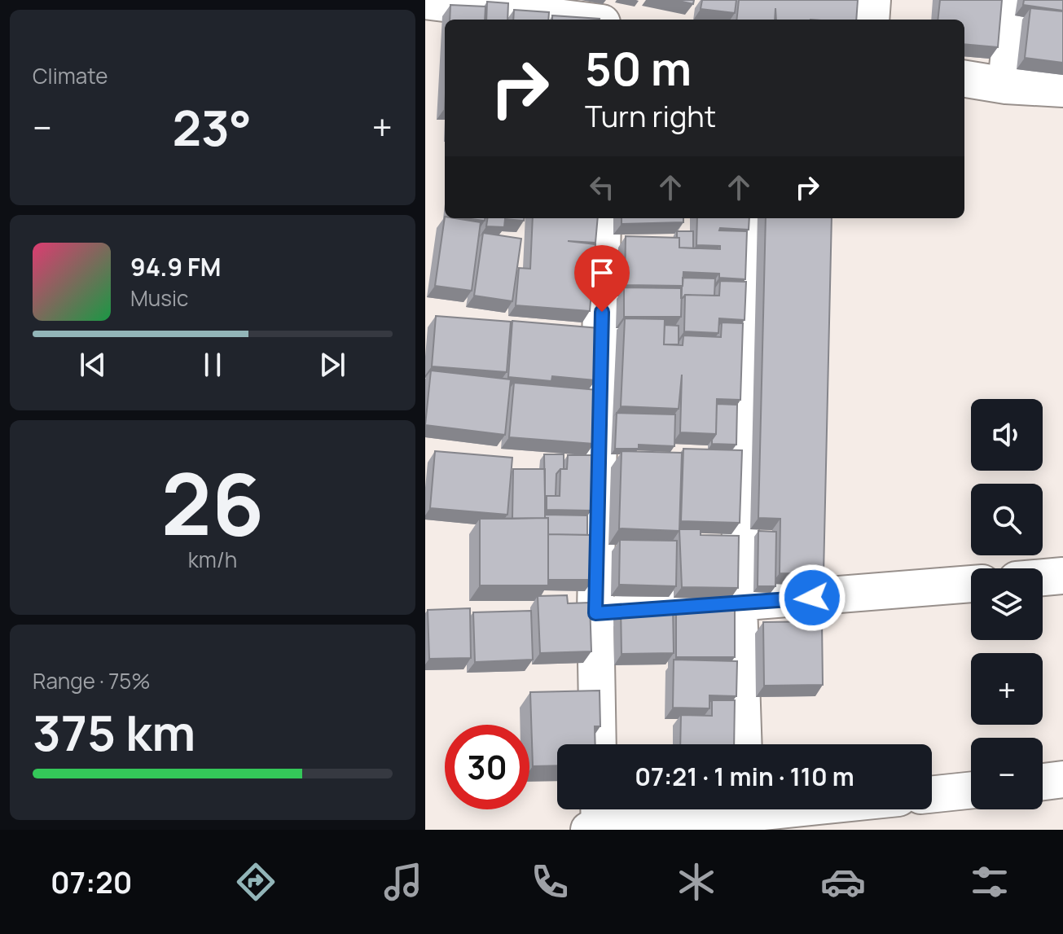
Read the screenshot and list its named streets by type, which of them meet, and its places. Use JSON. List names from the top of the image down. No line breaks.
{"page":{"tile":["Climate",["26","km/h"],["Range · 75%","375 km"]],"turn":["50 m","Turn right"],"heat":["−","23°","+"],"song":["94.9 FM","Music"],"map_buttons":["+","−"],"limit":"30","trip":"07:21 · 1 min · 110 m","tabs":"07:20"}}
